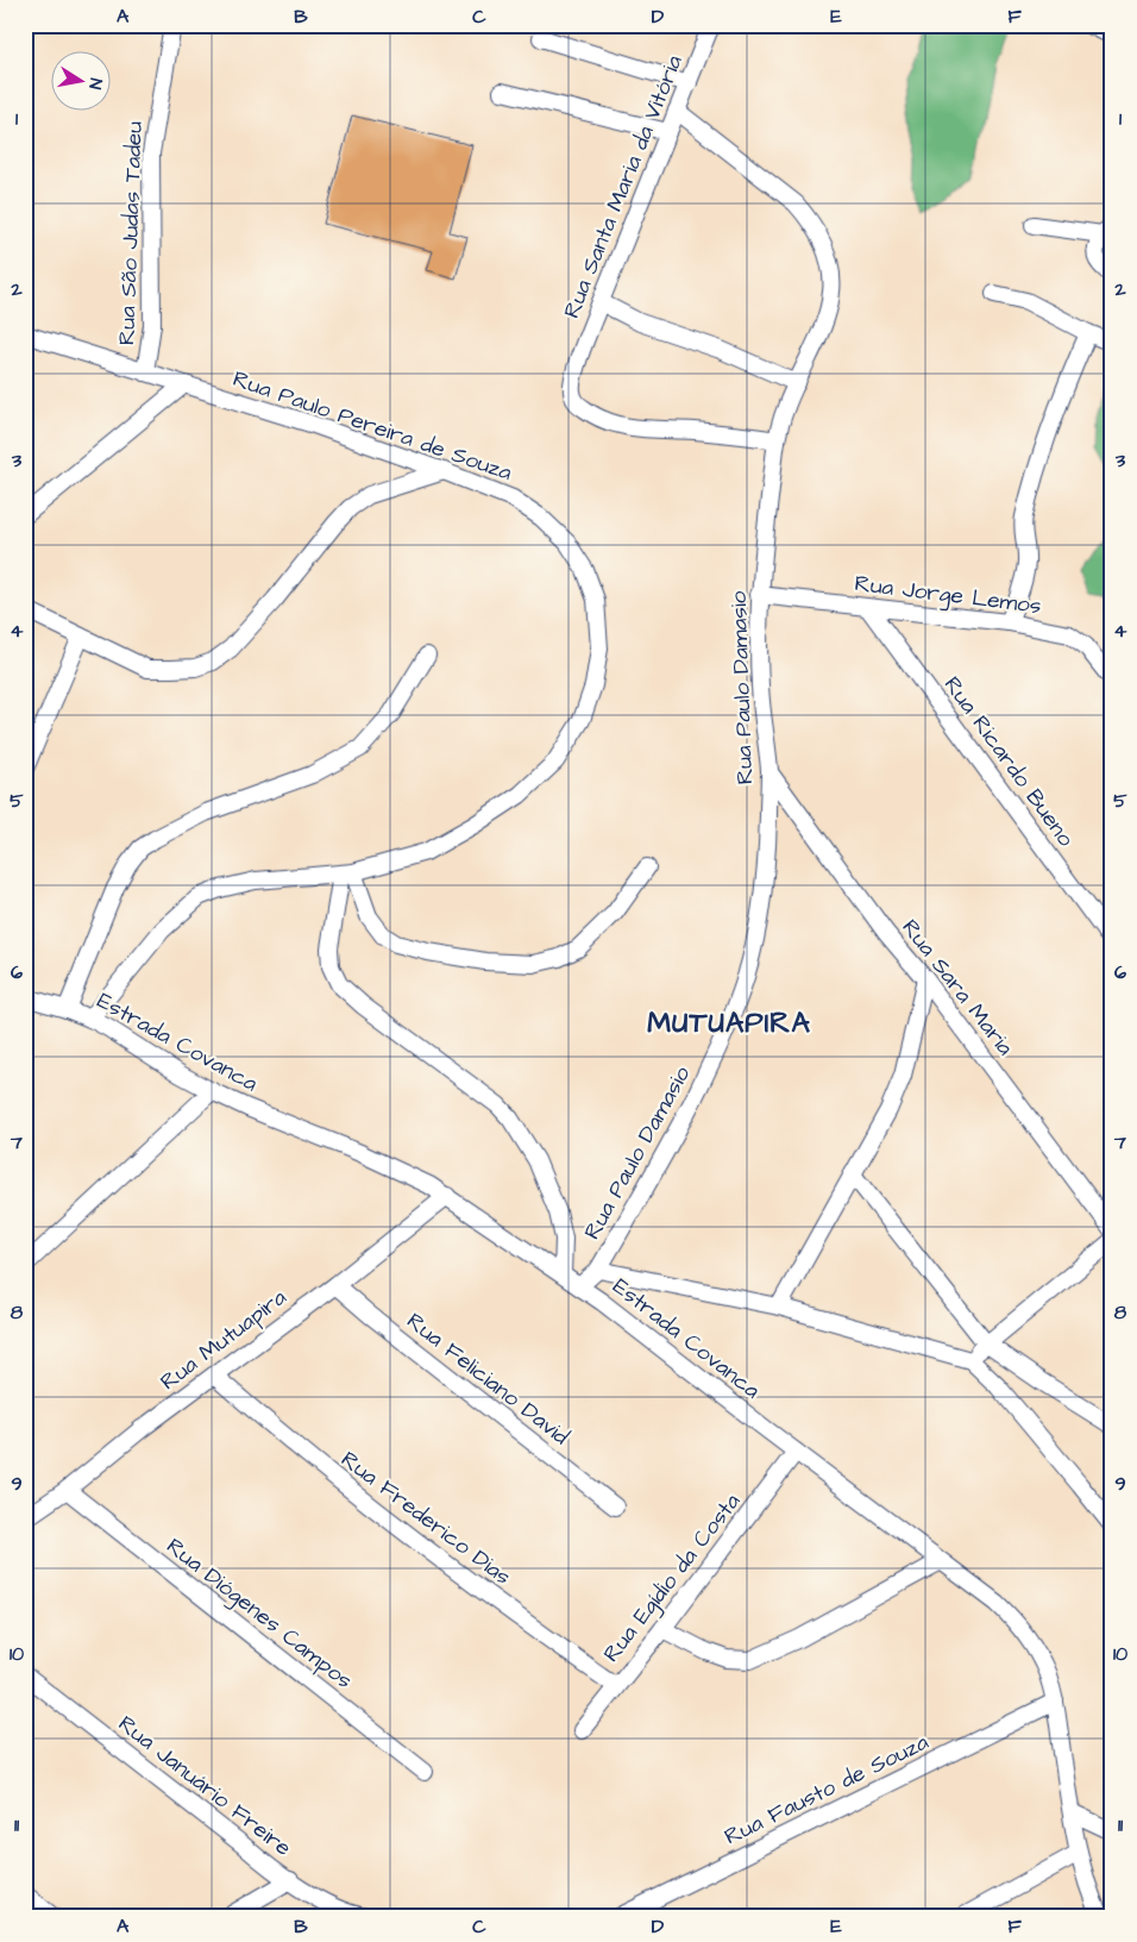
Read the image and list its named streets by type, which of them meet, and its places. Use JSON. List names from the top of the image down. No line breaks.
{"streets":{"street":["Rua Santa Maria da Vitória","Rua São Judas Tadeu","Rua Paulo Pereira de Souza","Rua Jorge Lemos","Rua Paulo Damasio","Rua Ricardo Bueno","Rua Sara Maria","Estrada Covanca","Rua Mutuapira","Rua Feliciano David","Rua Frederico Dias","Rua Egídio da Costa","Rua Diógenes Campos","Rua Januário Freire","Rua Fausto de Souza"]},"crossings":[["Rua Santa Maria da Vitória","Rua Paulo Damasio"],["Rua São Judas Tadeu","Rua Paulo Pereira de Souza"],["Rua Paulo Pereira de Souza","Estrada Covanca"],["Rua Jorge Lemos","Rua Paulo Damasio"],["Rua Jorge Lemos","Rua Ricardo Bueno"],["Rua Paulo Damasio","Rua Sara Maria"],["Rua Paulo Damasio","Estrada Covanca"],["Estrada Covanca","Rua Mutuapira"],["Estrada Covanca","Rua Egídio da Costa"],["Estrada Covanca","Rua Fausto de Souza"],["Rua Mutuapira","Rua Feliciano David"],["Rua Mutuapira","Rua Frederico Dias"],["Rua Mutuapira","Rua Diógenes Campos"],["Rua Frederico Dias","Rua Egídio da Costa"]],"districts":["MUTUAPIRA"],"north":"right","grid":{"columns":["A","B","C","D","E","F"],"rows":["1","2","3","4","5","6","7","8","9","10","11"]}}
